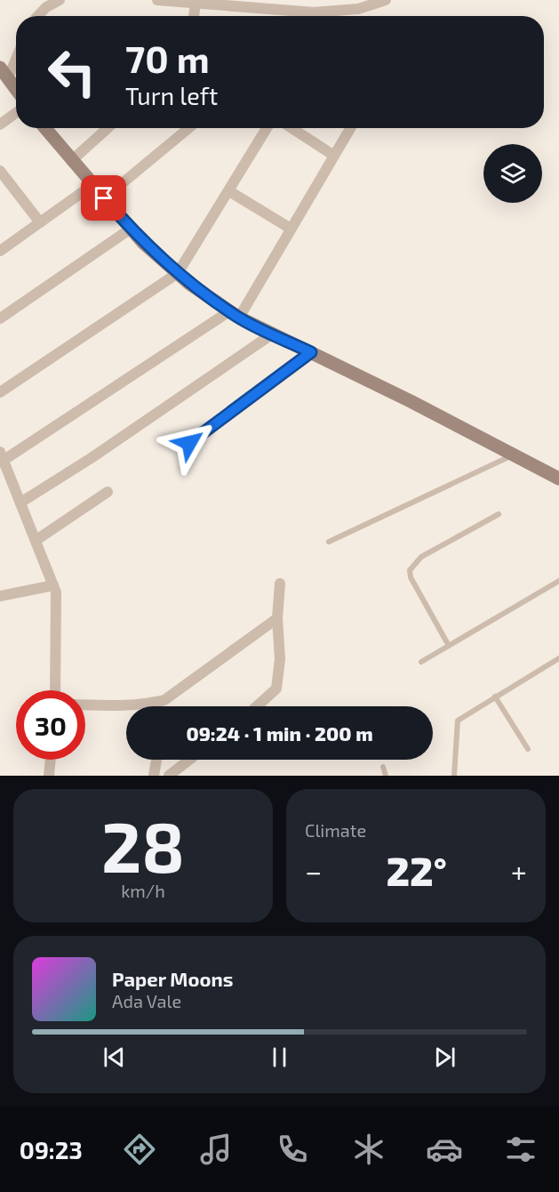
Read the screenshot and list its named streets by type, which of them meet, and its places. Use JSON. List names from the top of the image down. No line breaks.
{"page":{"turn":["70 m","Turn left"],"limit":"30","trip":"09:24 · 1 min · 200 m","tile":[["28","km/h"],"Climate"],"heat":["−","22°","+"],"song":["Paper Moons","Ada Vale"],"tabs":"09:23"}}
